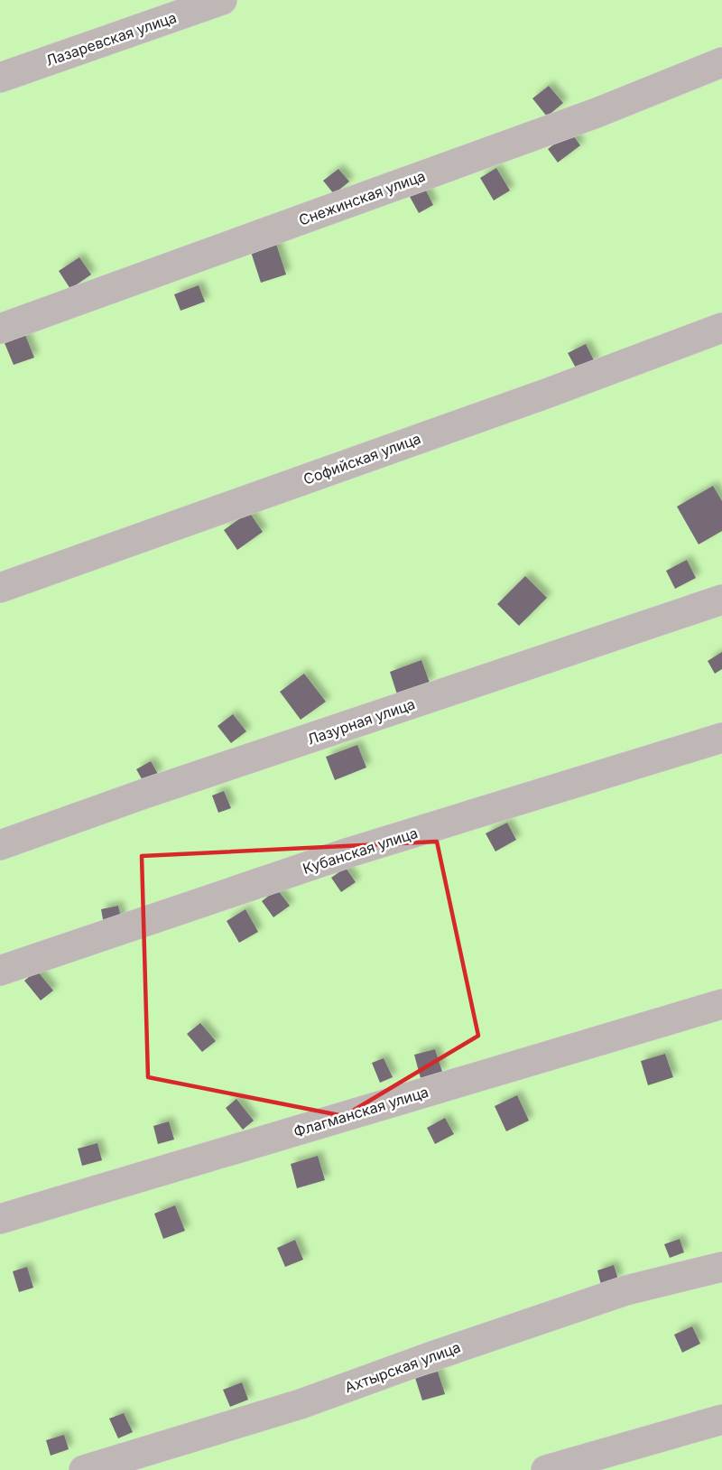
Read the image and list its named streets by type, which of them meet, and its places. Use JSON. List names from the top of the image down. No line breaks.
{"streets":{"lane":["Лазаревская улица","Снежинская улица","Софийская улица","Лазурная улица","Кубанская улица","Флагманская улица","Ахтырская улица"]}}
